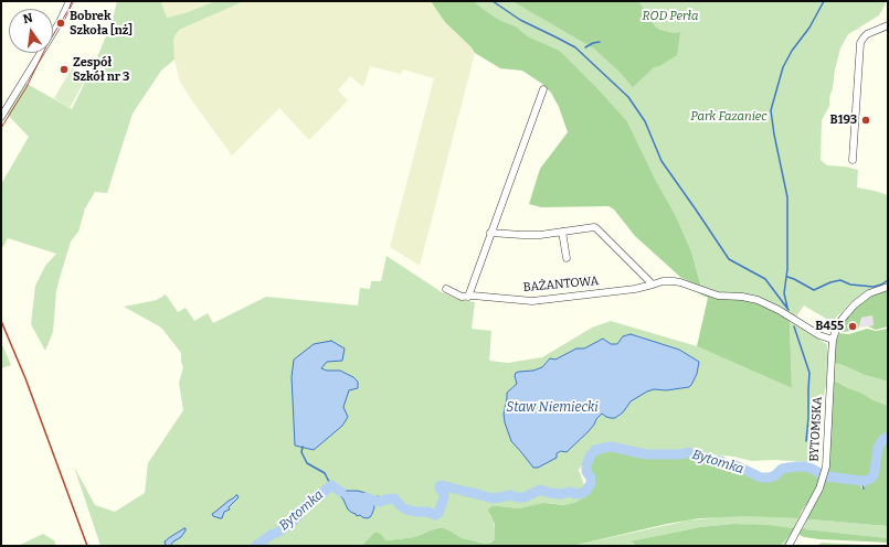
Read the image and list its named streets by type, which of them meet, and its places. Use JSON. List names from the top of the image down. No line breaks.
{"streets":{"street":["BAŻANTOWA","BYTOMSKA"]},"crossings":[["BAŻANTOWA","BYTOMSKA"]],"water":["Staw Niemiecki","Bytomka"],"parks":["ROD Perła","Park Fazaniec"],"places":["Bobrek Szkoła [nż]","Zespół Szkół nr 3","B193","B455"],"north":"top"}
